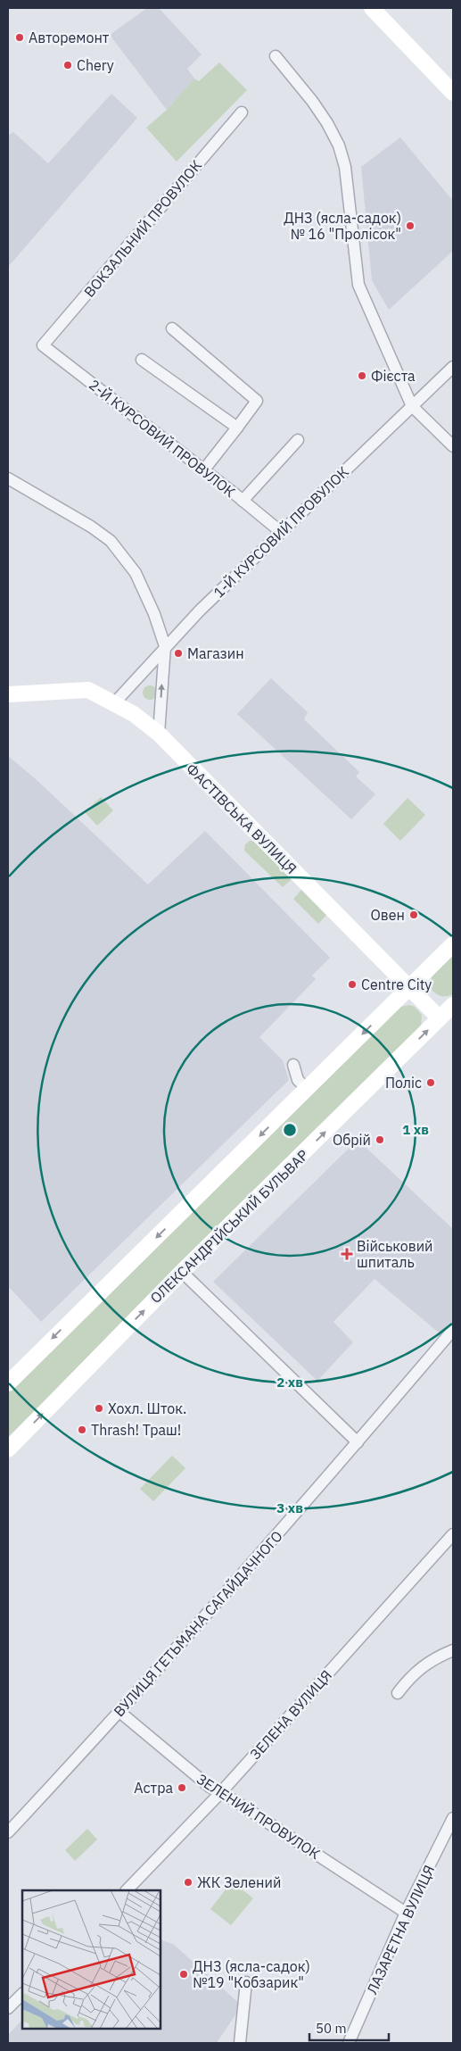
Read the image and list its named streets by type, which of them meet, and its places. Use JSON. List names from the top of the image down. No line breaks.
{"streets":{"main road":["ФАСТІВСЬКА ВУЛИЦЯ","ОЛЕКСАНДРІЙСЬКИЙ БУЛЬВАР"],"street":["ВОКЗАЛЬНИЙ ПРОВУЛОК","2-Й КУРСОВИЙ ПРОВУЛОК","1-Й КУРСОВИЙ ПРОВУЛОК","ВУЛИЦЯ ГЕТЬМАНА САГАЙДАЧНОГО","ЗЕЛЕНА ВУЛИЦЯ","ЗЕЛЕНИЙ ПРОВУЛОК","ЛАЗАРЕТНА ВУЛИЦЯ"]},"crossings":[["ВОКЗАЛЬНИЙ ПРОВУЛОК","2-Й КУРСОВИЙ ПРОВУЛОК"],["2-Й КУРСОВИЙ ПРОВУЛОК","1-Й КУРСОВИЙ ПРОВУЛОК"],["1-Й КУРСОВИЙ ПРОВУЛОК","ФАСТІВСЬКА ВУЛИЦЯ"],["ФАСТІВСЬКА ВУЛИЦЯ","ОЛЕКСАНДРІЙСЬКИЙ БУЛЬВАР"],["ВУЛИЦЯ ГЕТЬМАНА САГАЙДАЧНОГО","ЗЕЛЕНИЙ ПРОВУЛОК"],["ЗЕЛЕНА ВУЛИЦЯ","ЗЕЛЕНИЙ ПРОВУЛОК"],["ЗЕЛЕНИЙ ПРОВУЛОК","ЛАЗАРЕТНА ВУЛИЦЯ"]],"places":{"other":["Авторемонт","Chery","ДНЗ (ясла-садок) № 16 \"Пролісок\"","Фієста","Магазин","Овен","Centre City","Поліс","Обрій","Хохл. Шток.","Thrash! Траш!","Астра","ЖК Зелений","ДНЗ (ясла-садок) №19 \"Кобзарик\""],"health":["Військовий шпиталь"]},"scale_bar":"50 m","rings":["1 хв","2 хв","3 хв"]}
